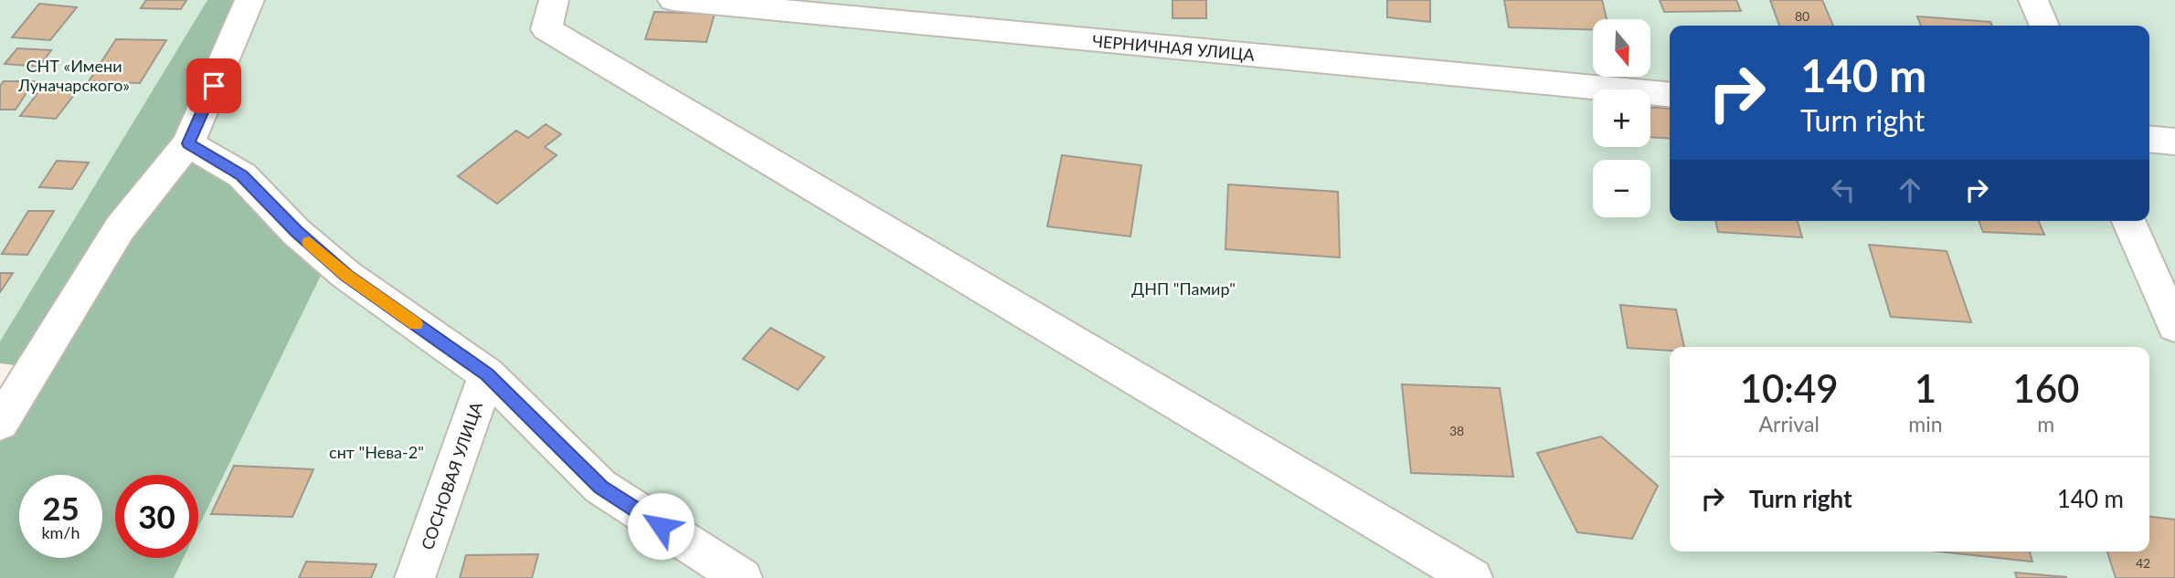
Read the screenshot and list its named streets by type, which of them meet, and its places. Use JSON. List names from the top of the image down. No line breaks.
{"streets":{"street":["ЧЕРНИЧНАЯ УЛИЦА","СОСНОВАЯ УЛИЦА"]},"parks":["СНТ «Имени Луначарского»","ДНП \"Памир\"","снт \"Нева-2\""],"house_numbers":["80","38","42"],"north":"bottom","page":{"map_buttons":["+","−"],"turn":["140 m","Turn right"],"eta":["10:49","Arrival","1","min","160","m"],"list":[{"name":"Turn right","value":"140 m"}],"speed":"25 km/h","limit":"30"}}
